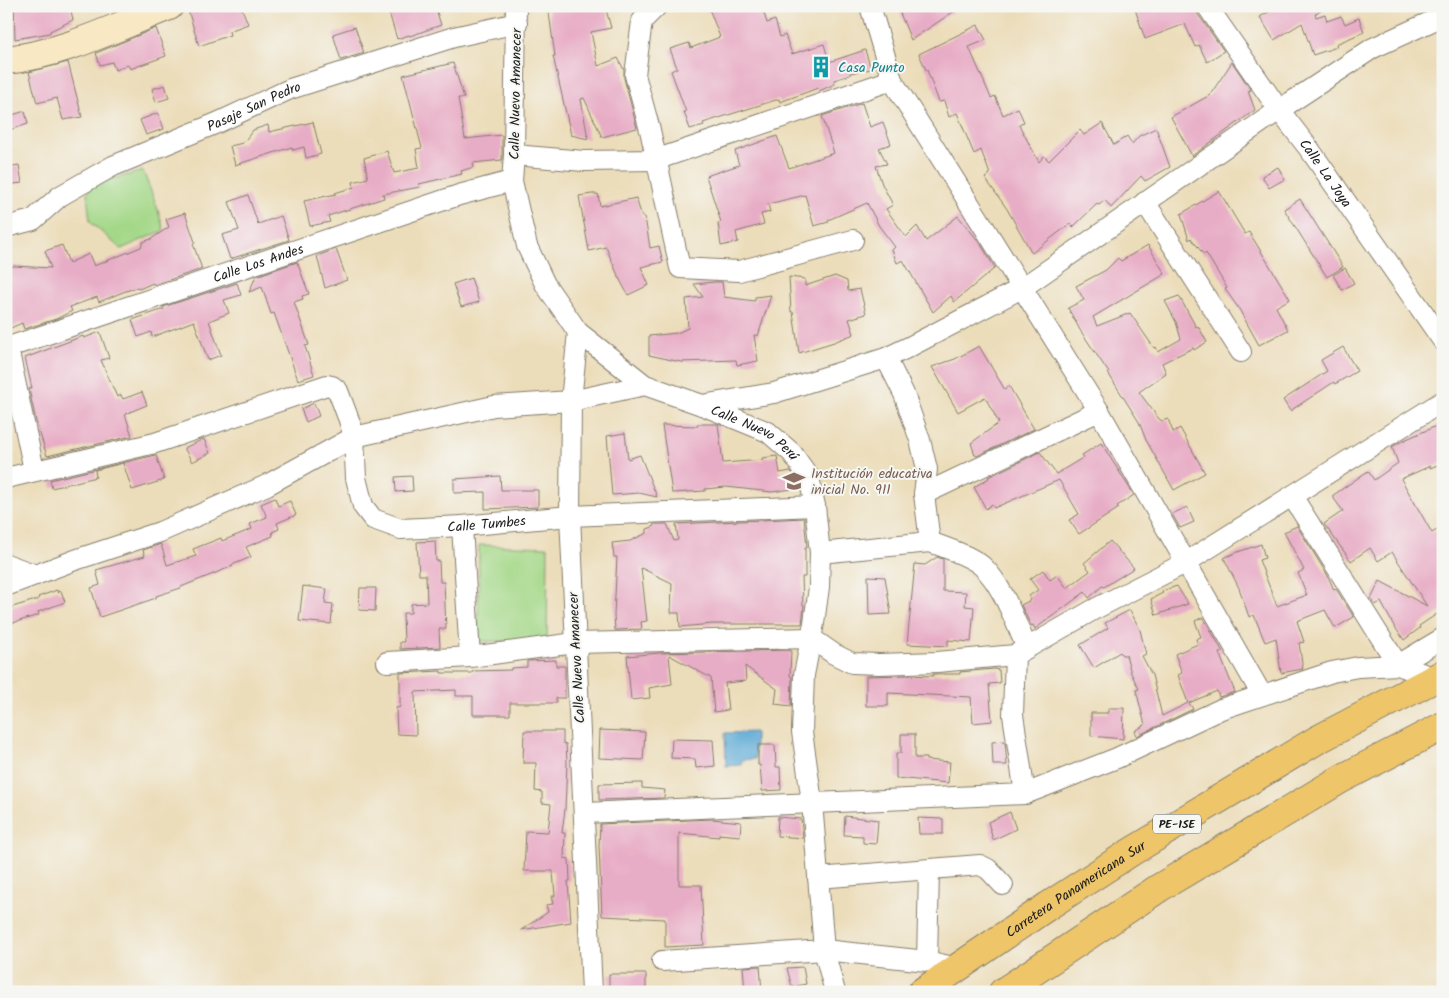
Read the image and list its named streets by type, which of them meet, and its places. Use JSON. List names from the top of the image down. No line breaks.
{"streets":{"highway":["PE-1SE","Carretera Panamericana Sur"],"street":["Calle Nuevo Amanecer","Pasaje San Pedro","Calle La Joya","Calle Los Andes","Calle Nuevo Perú","Calle Tumbes"]},"crossings":[["Calle Nuevo Amanecer","Pasaje San Pedro"],["Calle Nuevo Amanecer","Calle Los Andes"],["Calle Nuevo Amanecer","Calle Nuevo Perú"],["Calle Nuevo Amanecer","Calle Tumbes"],["Calle Los Andes","Calle Nuevo Perú"],["Calle Nuevo Perú","Calle Tumbes"]],"places":{"building":["Casa Punto"],"school or university":["Institución educativa inicial No. 911"]}}
